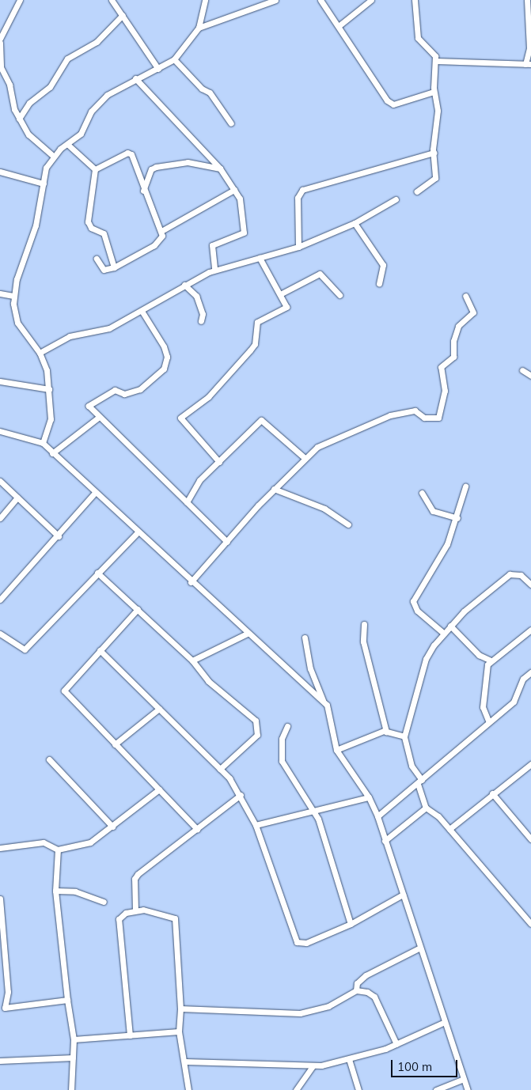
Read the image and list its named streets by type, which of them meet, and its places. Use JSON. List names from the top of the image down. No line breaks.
{"scale_bar":"100 m"}
